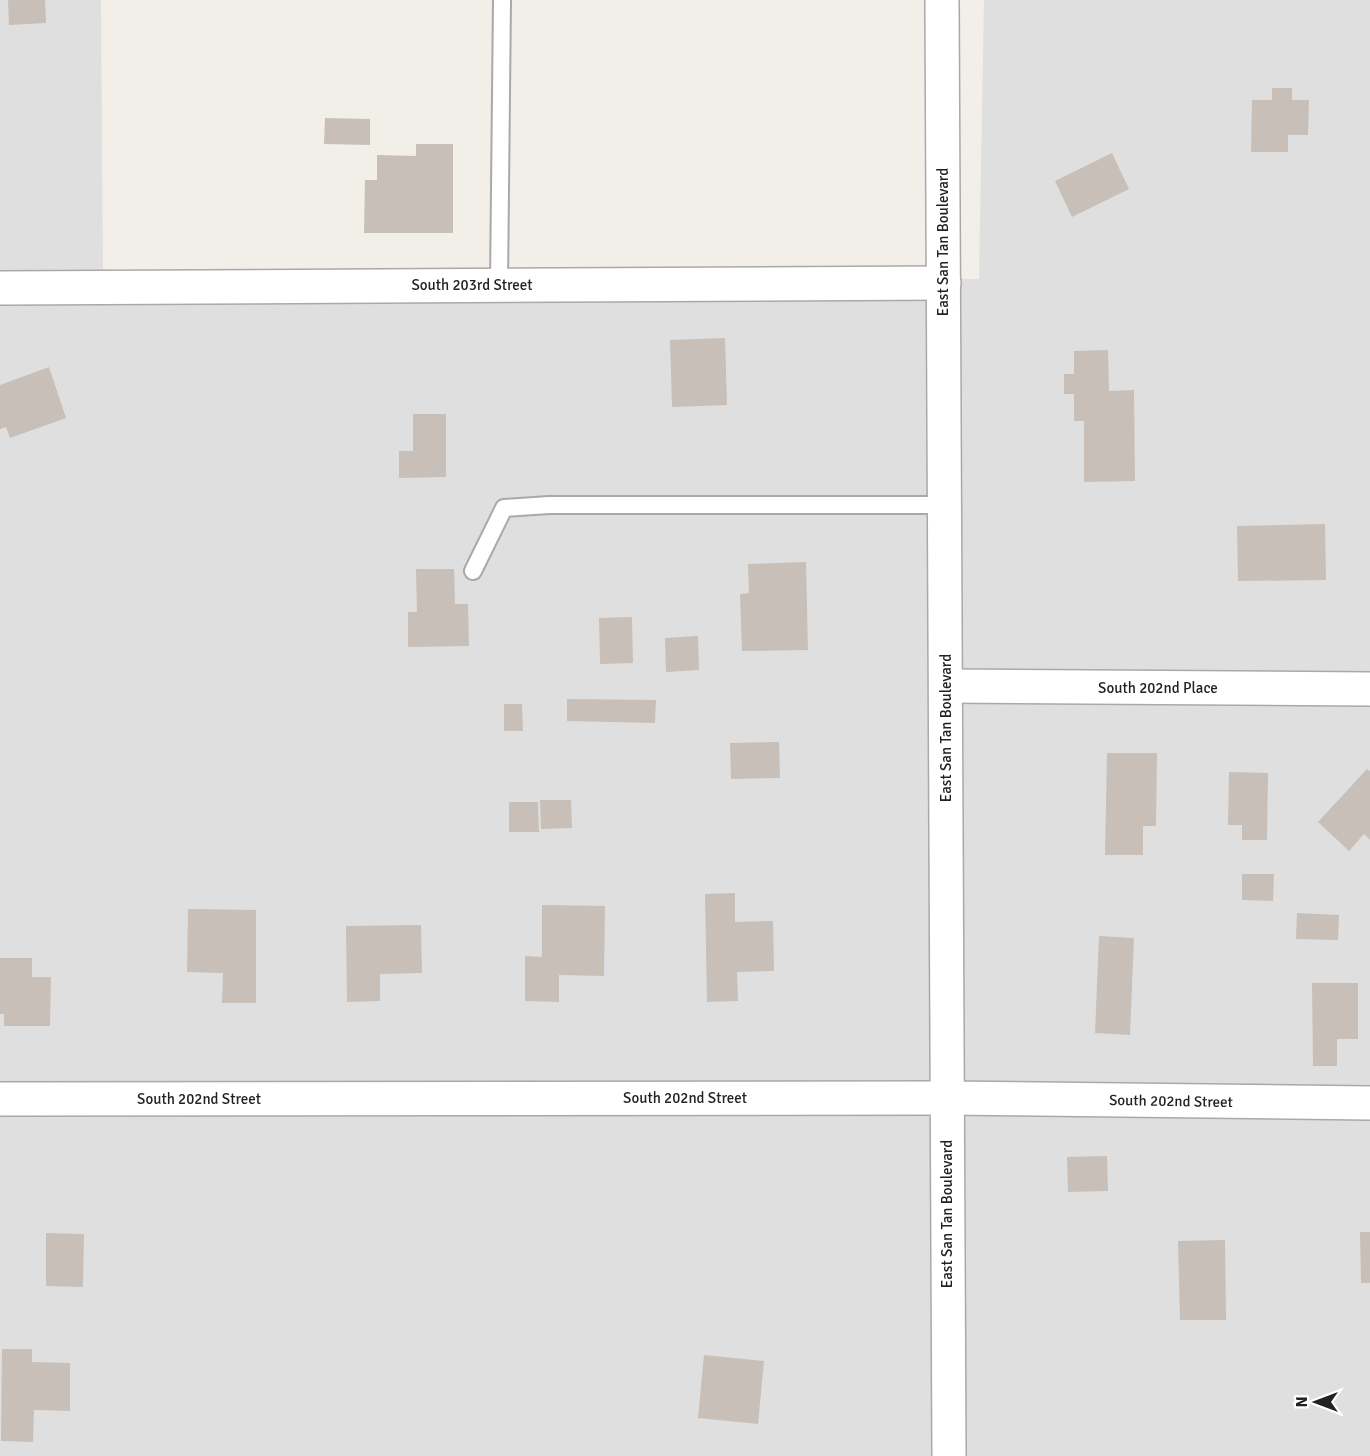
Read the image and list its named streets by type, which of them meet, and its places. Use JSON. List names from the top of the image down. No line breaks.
{"streets":{"street":["East San Tan Boulevard","South 203rd Street","South 202nd Place","South 202nd Street"]},"crossings":[["East San Tan Boulevard","South 203rd Street"],["East San Tan Boulevard","South 202nd Place"],["East San Tan Boulevard","South 202nd Street"]],"north":"left"}
